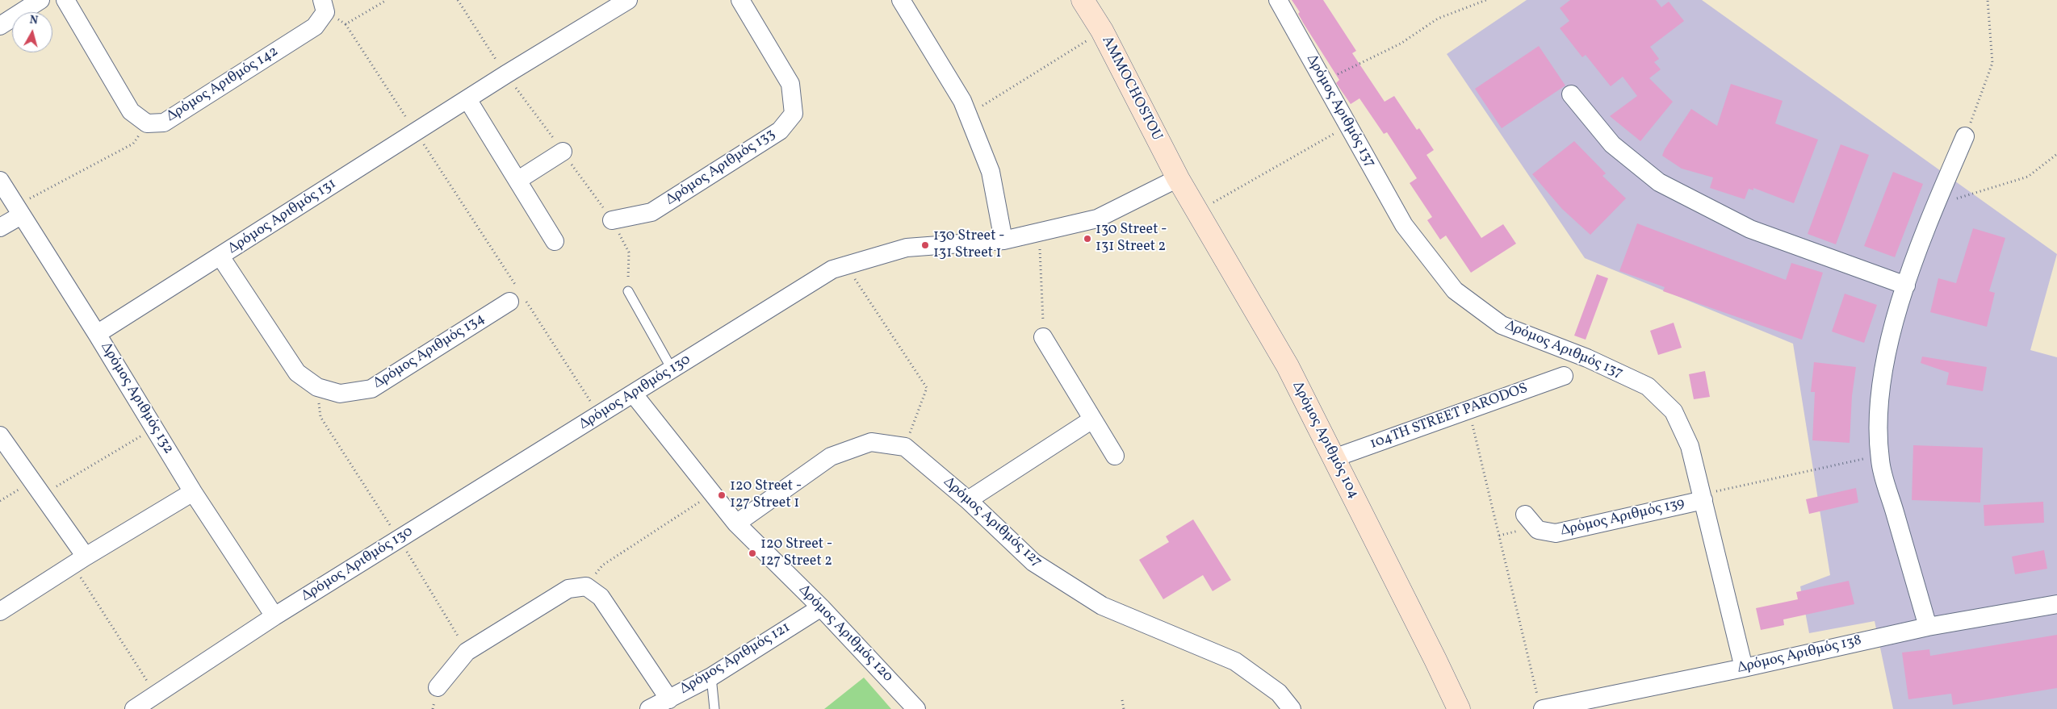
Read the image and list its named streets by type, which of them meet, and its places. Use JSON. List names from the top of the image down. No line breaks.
{"streets":{"street":["Δρόμος Αριθμός 142","AMMOCHOSTOU","Δρόμος Αριθμός 137","Δρόμος Αριθμός 133","Δρόμος Αριθμός 131","Δρόμος Αριθμός 134","Δρόμος Αριθμός 130","Δρόμος Αριθμός 132","104TH STREET PARODOS","Δρόμος Αριθμός 104","Δρόμος Αριθμός 139","Δρόμος Αριθμός 127","Δρόμος Αριθμός 120","Δρόμος Αριθμός 138","Δρόμος Αριθμός 121"]},"crossings":[["AMMOCHOSTOU","Δρόμος Αριθμός 130"],["AMMOCHOSTOU","Δρόμος Αριθμός 104"],["Δρόμος Αριθμός 137","Δρόμος Αριθμός 139"],["Δρόμος Αριθμός 137","Δρόμος Αριθμός 138"],["Δρόμος Αριθμός 131","Δρόμος Αριθμός 134"],["Δρόμος Αριθμός 131","Δρόμος Αριθμός 132"],["Δρόμος Αριθμός 130","Δρόμος Αριθμός 132"],["Δρόμος Αριθμός 130","Δρόμος Αριθμός 104"],["Δρόμος Αριθμός 130","Δρόμος Αριθμός 120"],["104TH STREET PARODOS","Δρόμος Αριθμός 104"],["Δρόμος Αριθμός 120","Δρόμος Αριθμός 121"]],"places":["130 Street - 131 Street 2","130 Street - 131 Street 1","120 Street - 127 Street 1","120 Street - 127 Street 2"],"north":"top"}
